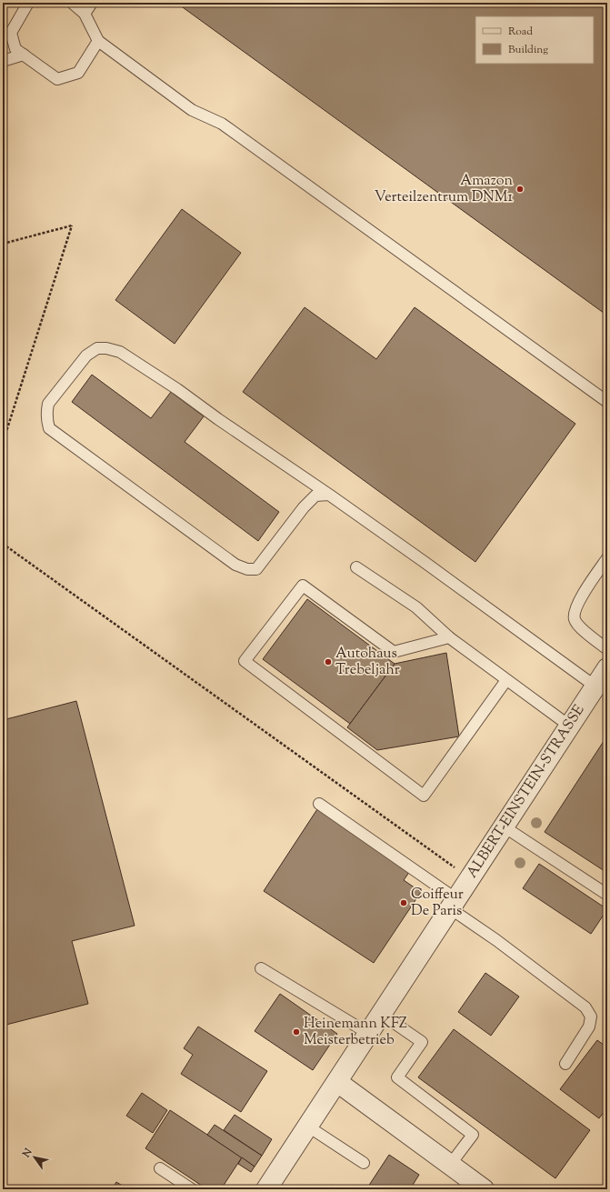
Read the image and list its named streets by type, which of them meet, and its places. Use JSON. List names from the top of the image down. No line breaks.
{"streets":{"street":["ALBERT-EINSTEIN-STRASSE"]},"places":["Amazon Verteilzentrum DNM1","Autohaus Trebeljahr","Coiffeur De Paris","Heinemann KFZ Meisterbetrieb"],"legend":["Road","Building"],"north":"top left"}
